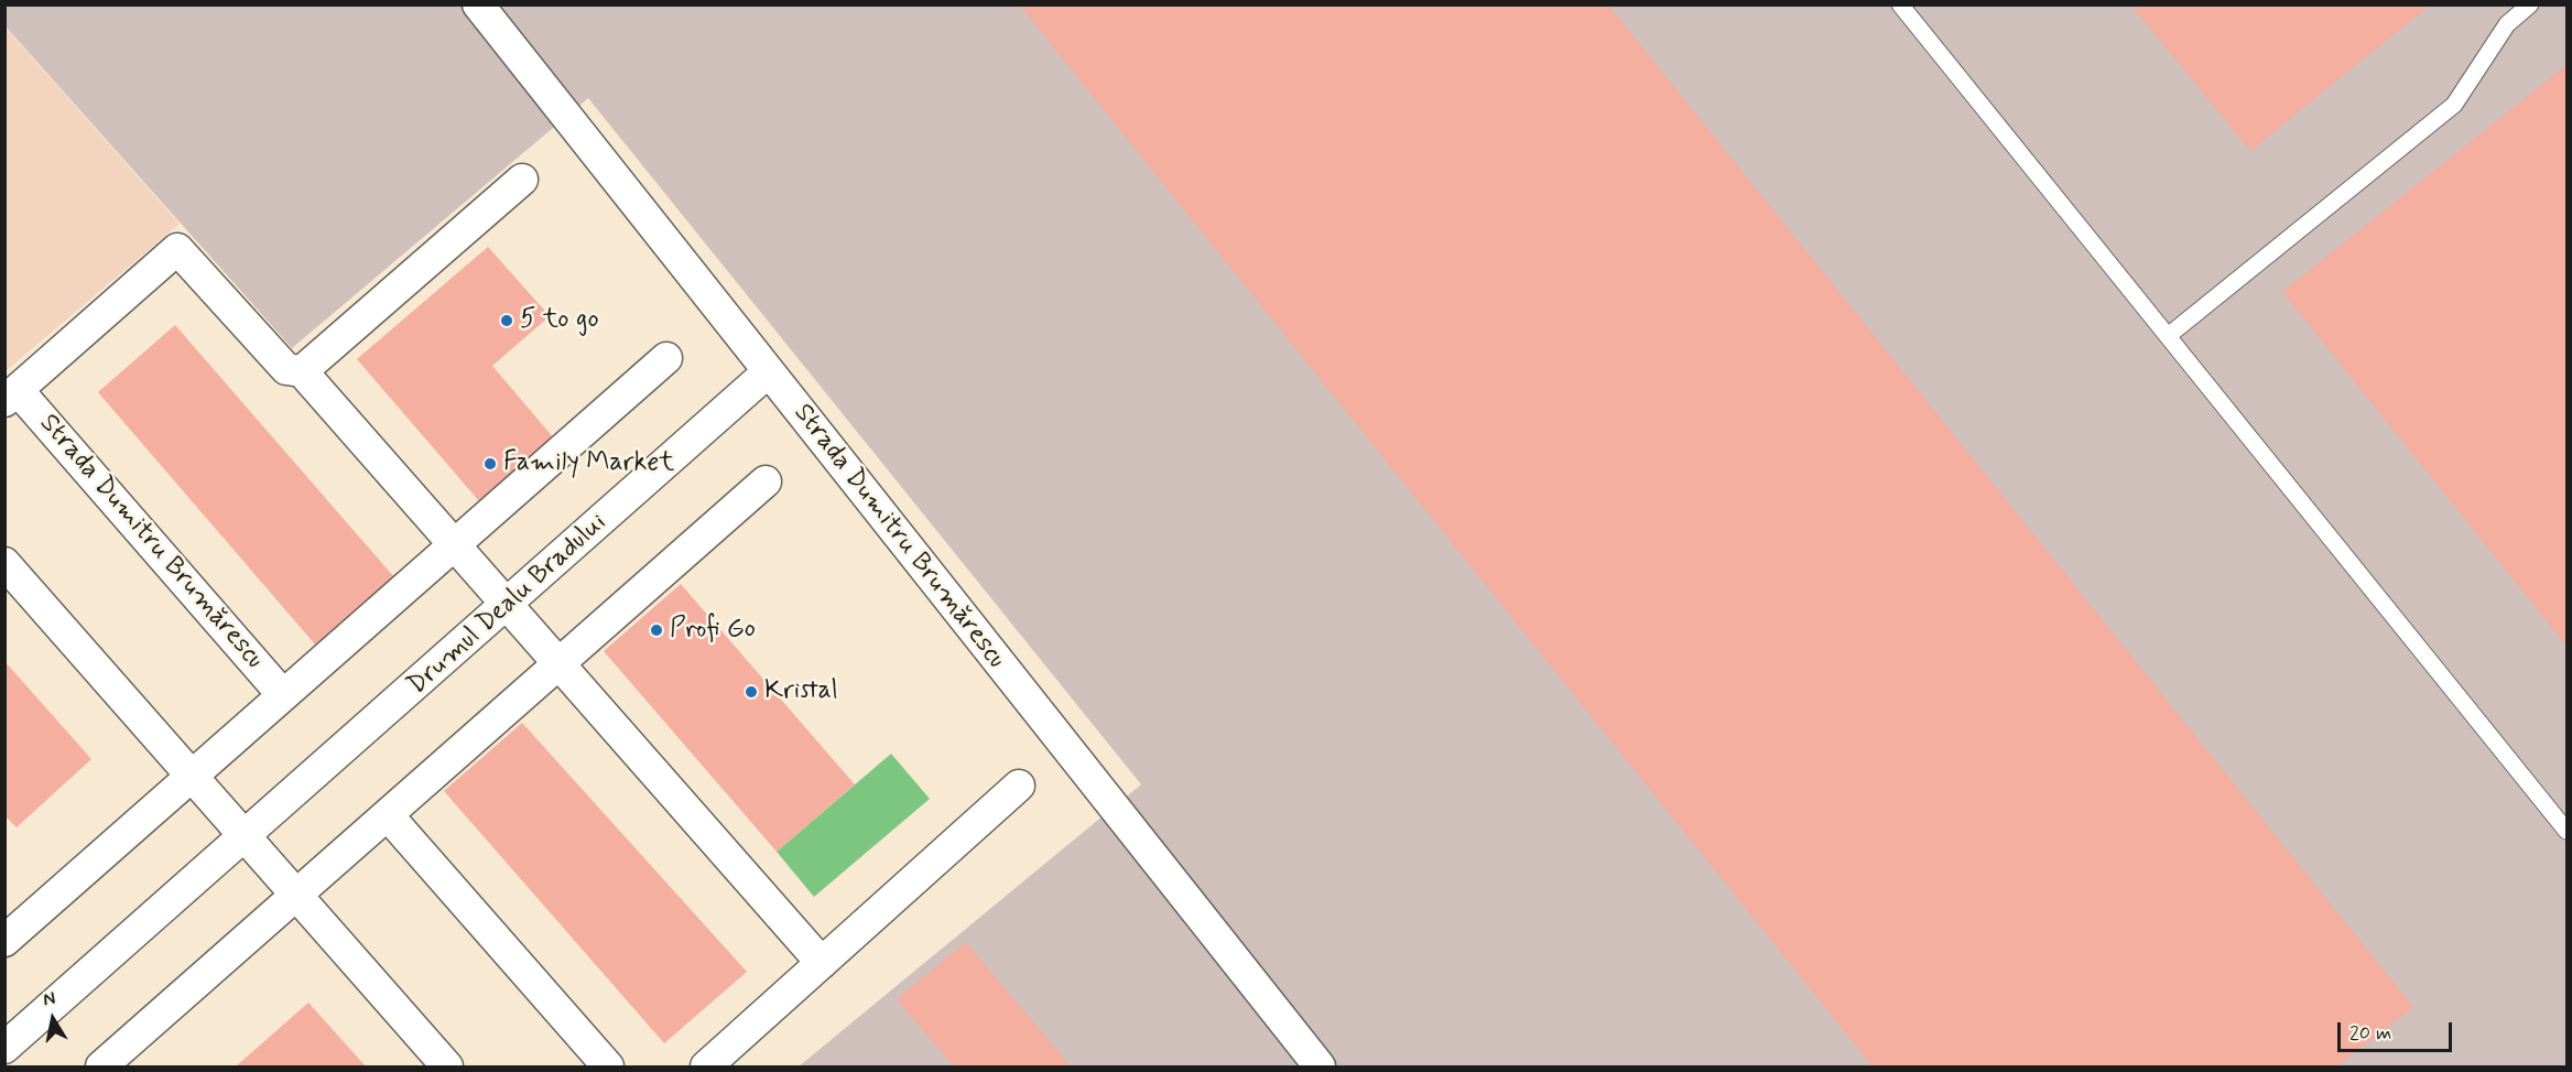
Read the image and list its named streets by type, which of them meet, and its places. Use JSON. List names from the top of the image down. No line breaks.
{"streets":{"street":["Strada Dumitru Brumărescu","Drumul Dealu Bradului"]},"crossings":[["Strada Dumitru Brumărescu","Drumul Dealu Bradului"]],"places":["5 to go","Family Market","Profi Go","Kristal"],"scale_bar":"20 m","north":"top"}
